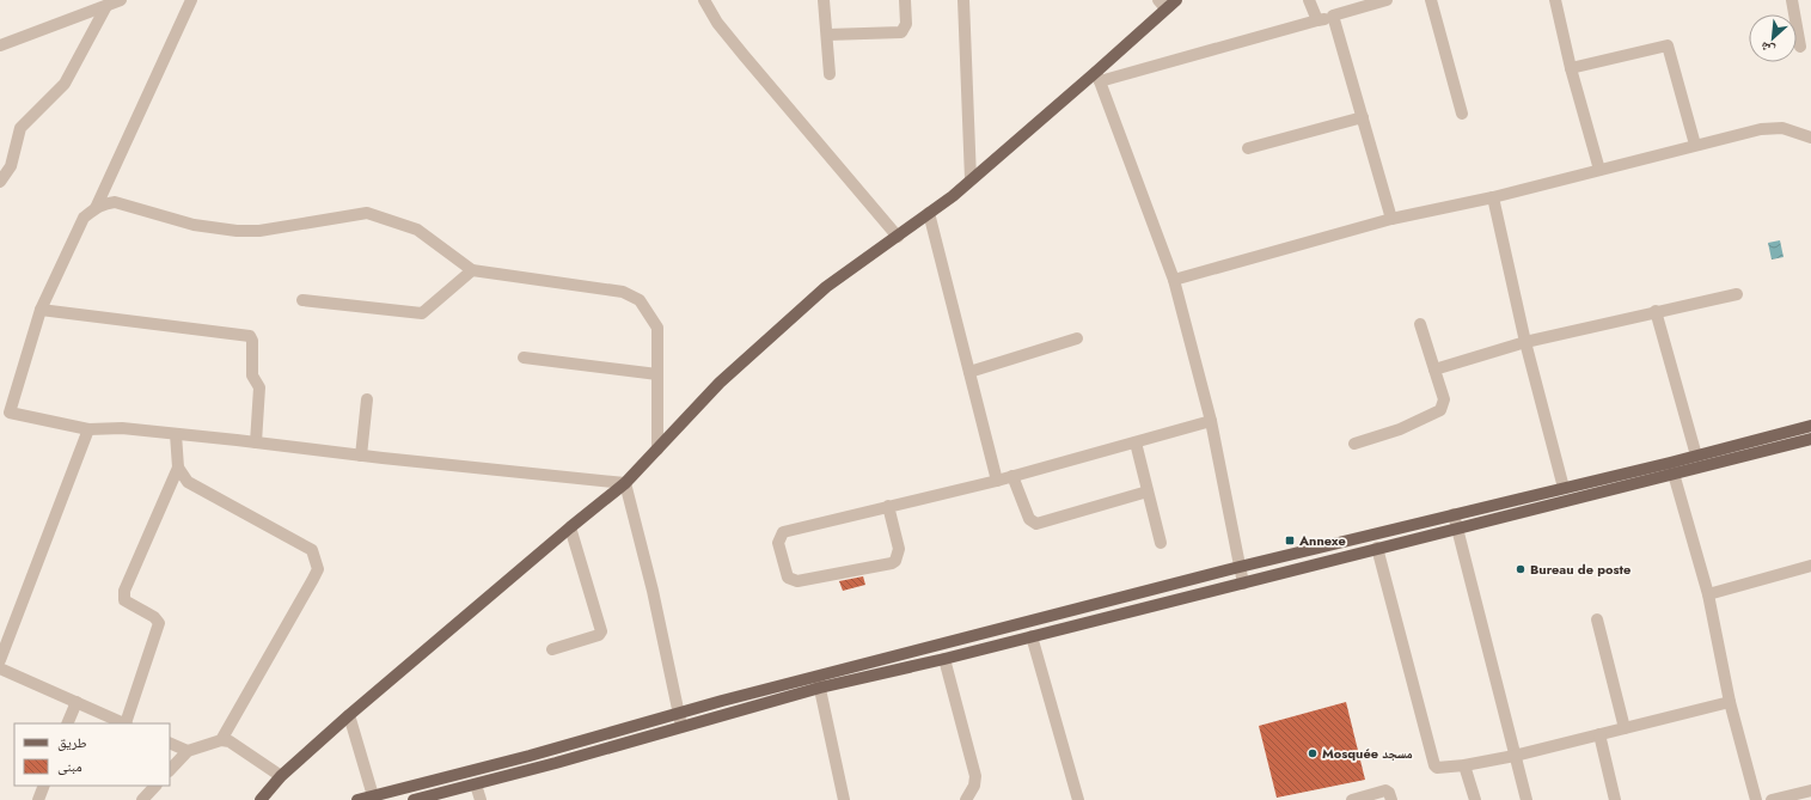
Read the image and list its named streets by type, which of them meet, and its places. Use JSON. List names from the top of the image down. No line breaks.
{"places":{"transit":["Annexe"],"other":["Bureau de poste","Mosquée مسجد"]},"legend":["طريق","مبنى"],"north":"bottom left"}
